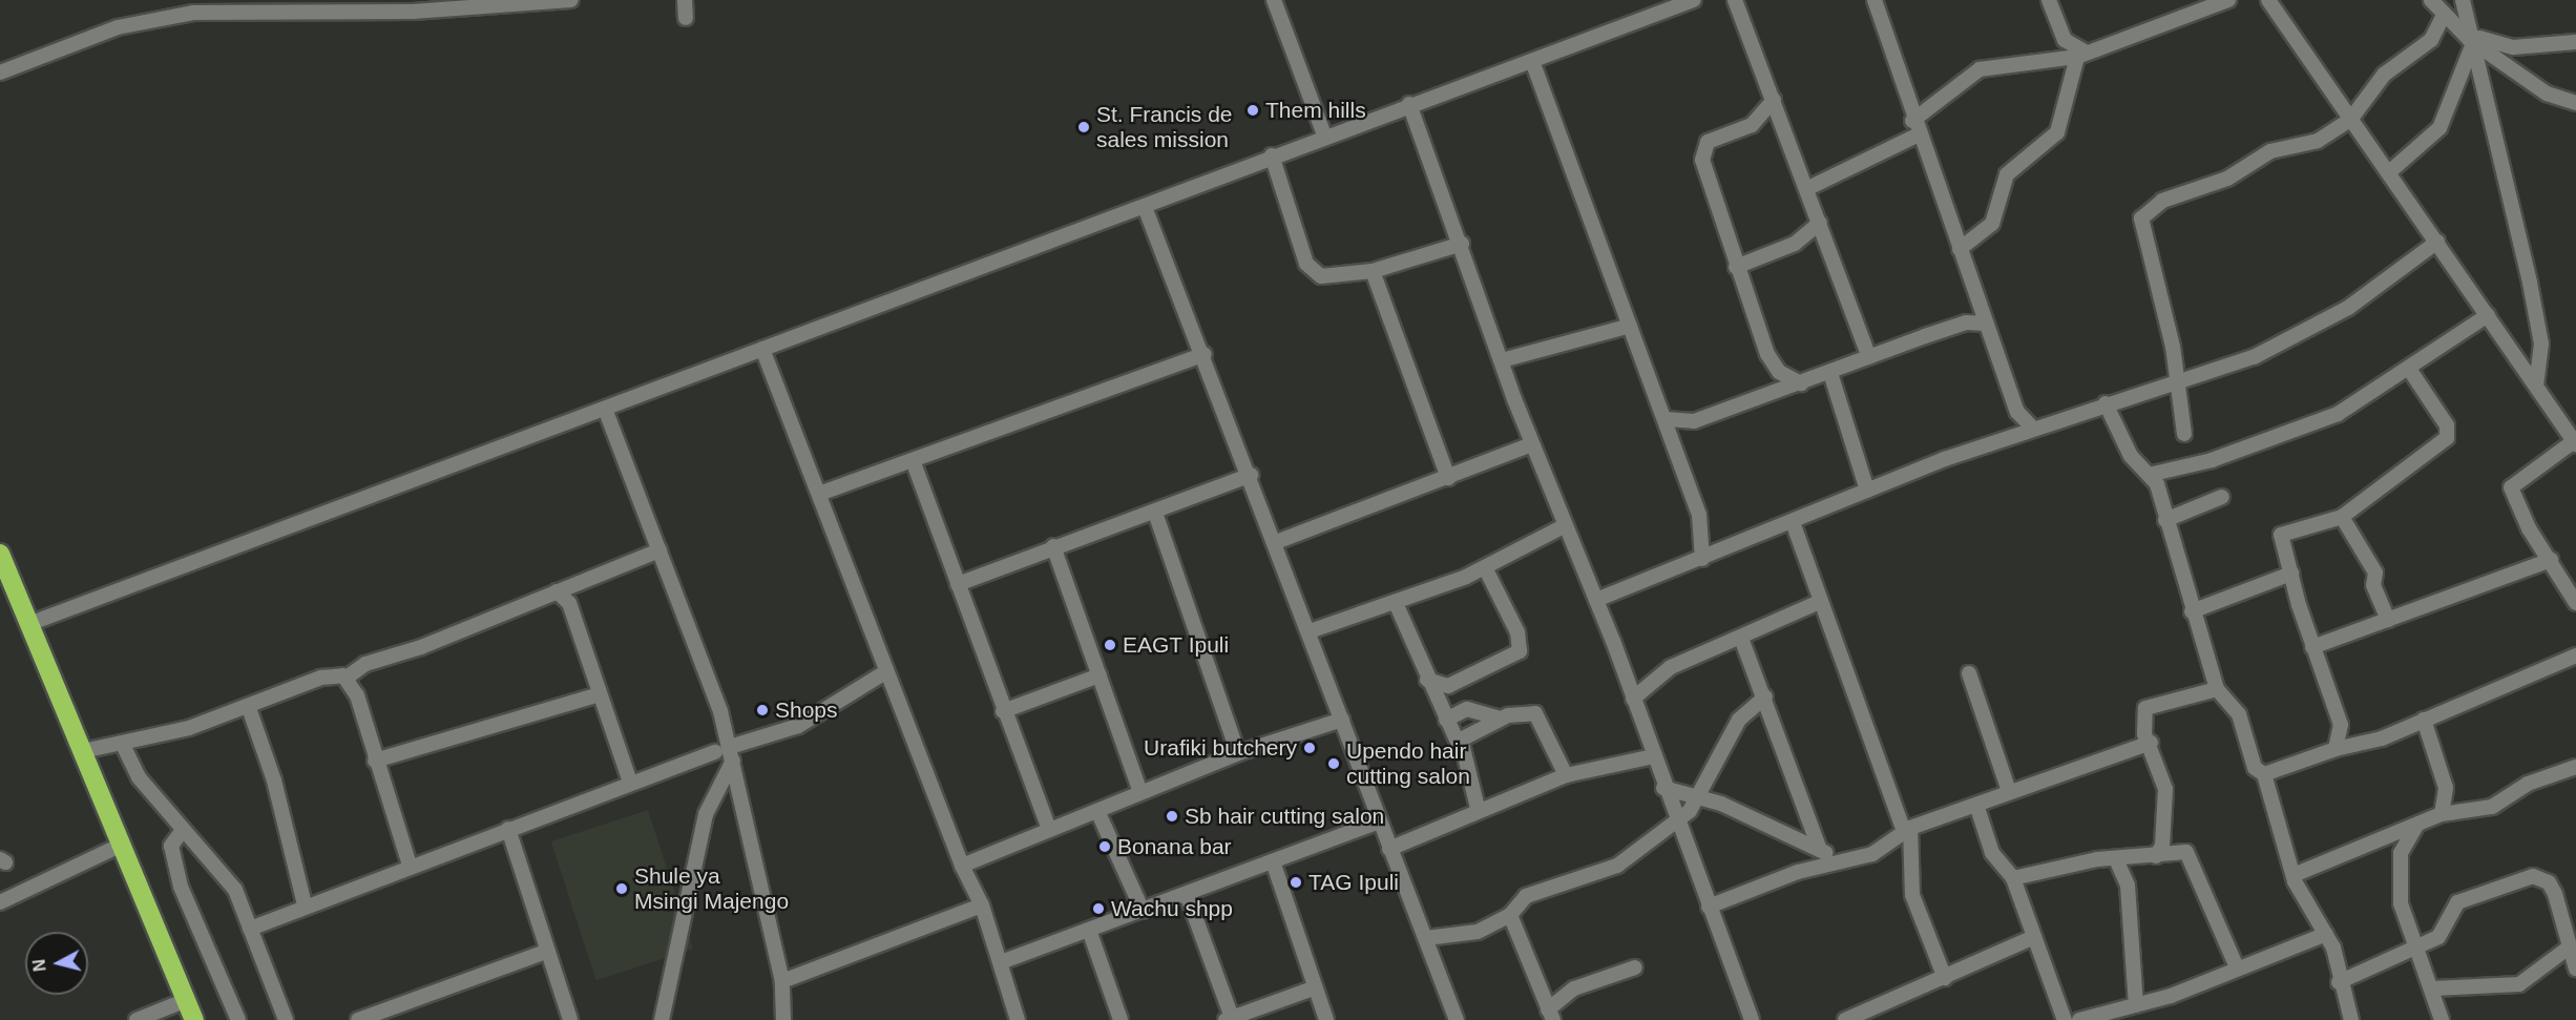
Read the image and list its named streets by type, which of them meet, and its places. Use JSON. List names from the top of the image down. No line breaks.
{"places":["Them hills","St. Francis de sales mission","EAGT Ipuli","Shops","Urafiki butchery","Upendo hair cutting salon","Sb hair cutting salon","Bonana bar","TAG Ipuli","Shule ya Msingi Majengo","Wachu shpp"],"north":"left"}
